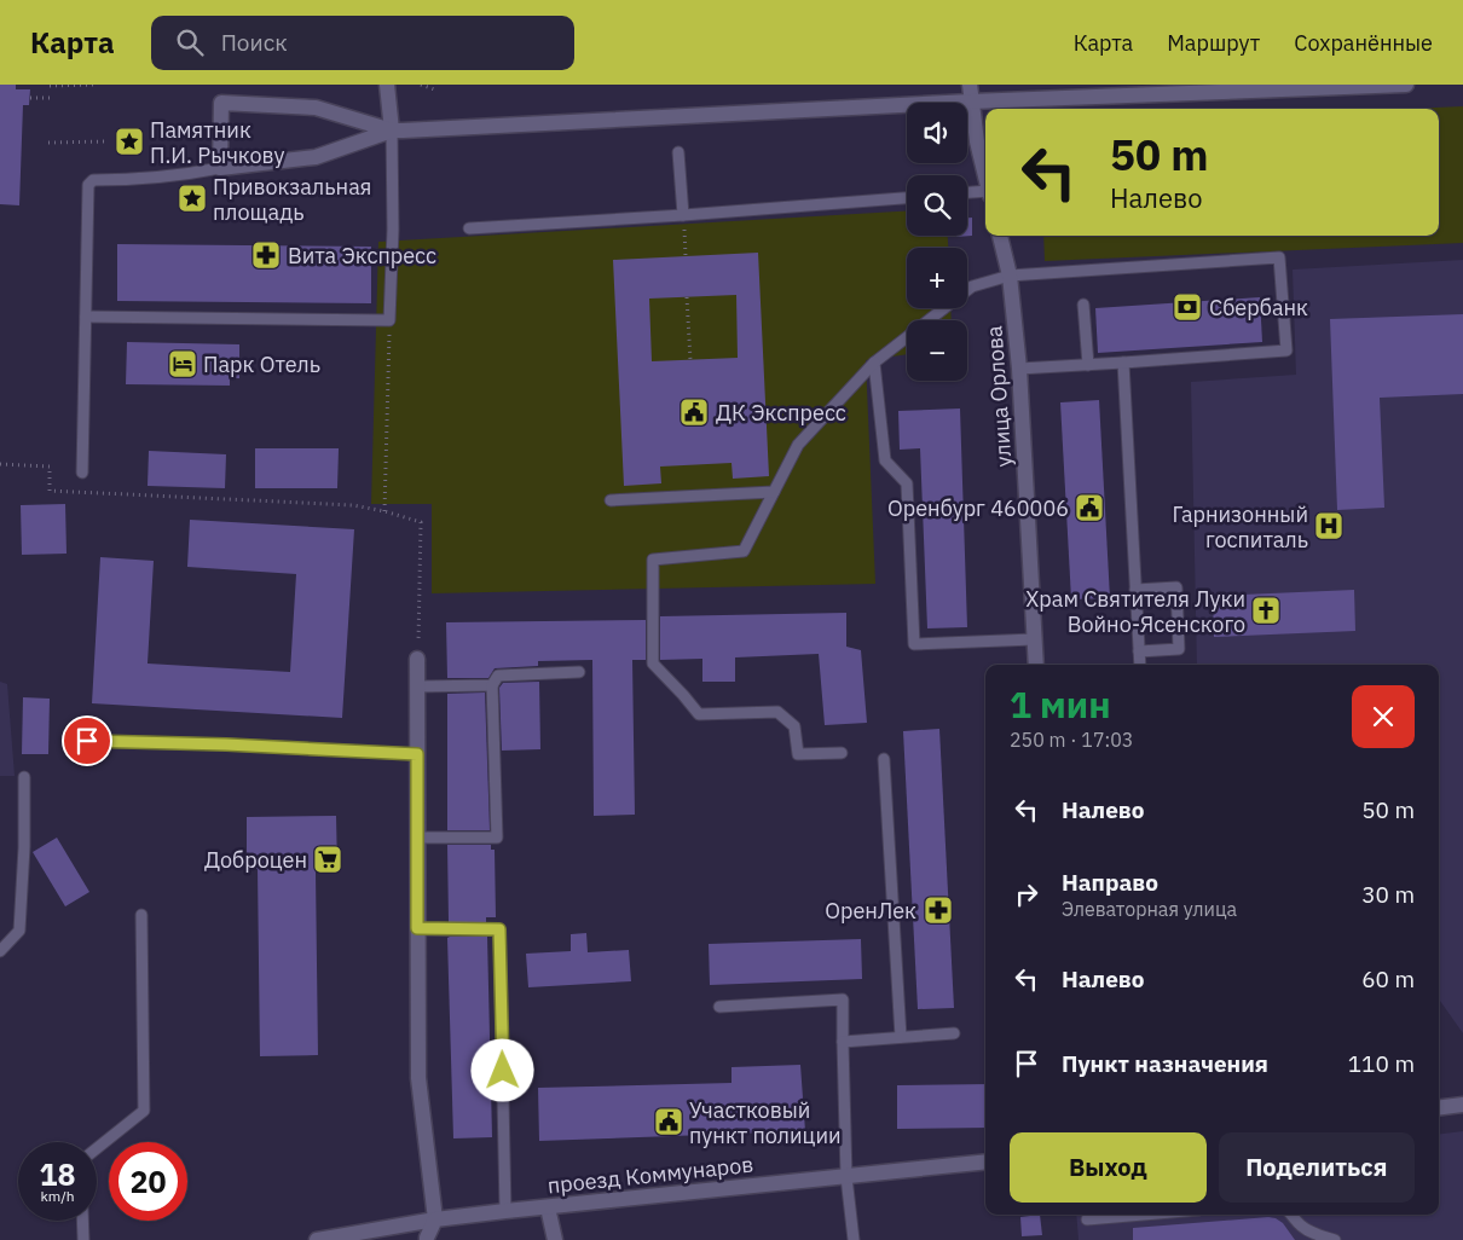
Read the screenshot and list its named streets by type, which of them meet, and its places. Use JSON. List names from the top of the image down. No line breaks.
{"streets":{"street":["улица Орлова","проезд Коммунаров"]},"places":{"place":["Памятник П.И. Рычкову","Привокзальная площадь"],"pharmacy":["Вита Экспресс","ОренЛек"],"bank":["Сбербанк"],"hotel":["Парк Отель"],"public building":["ДК Экспресс","Оренбург 460006","Участковый пункт полиции"],"hospital":["Гарнизонный госпиталь"],"church":["Храм Святителя Луки Войно-Ясенского"],"supermarket":["Доброцен"]},"page":{"header":"Карта","search":"Поиск","nav":["Карта","Маршрут","Сохранённые"],"map_buttons":["+","−"],"turn":["50 m","Налево"],"heading":["1 мин","250 m · 17:03"],"list":[{"name":"Налево","value":"50 m"},{"name":"Направо","note":"Элеваторная улица","value":"30 m"},{"name":"Налево","value":"60 m"},{"name":"Пункт назначения","value":"110 m"}],"buttons":["Выход","Поделиться"],"speed":"18 km/h","limit":"20"}}
